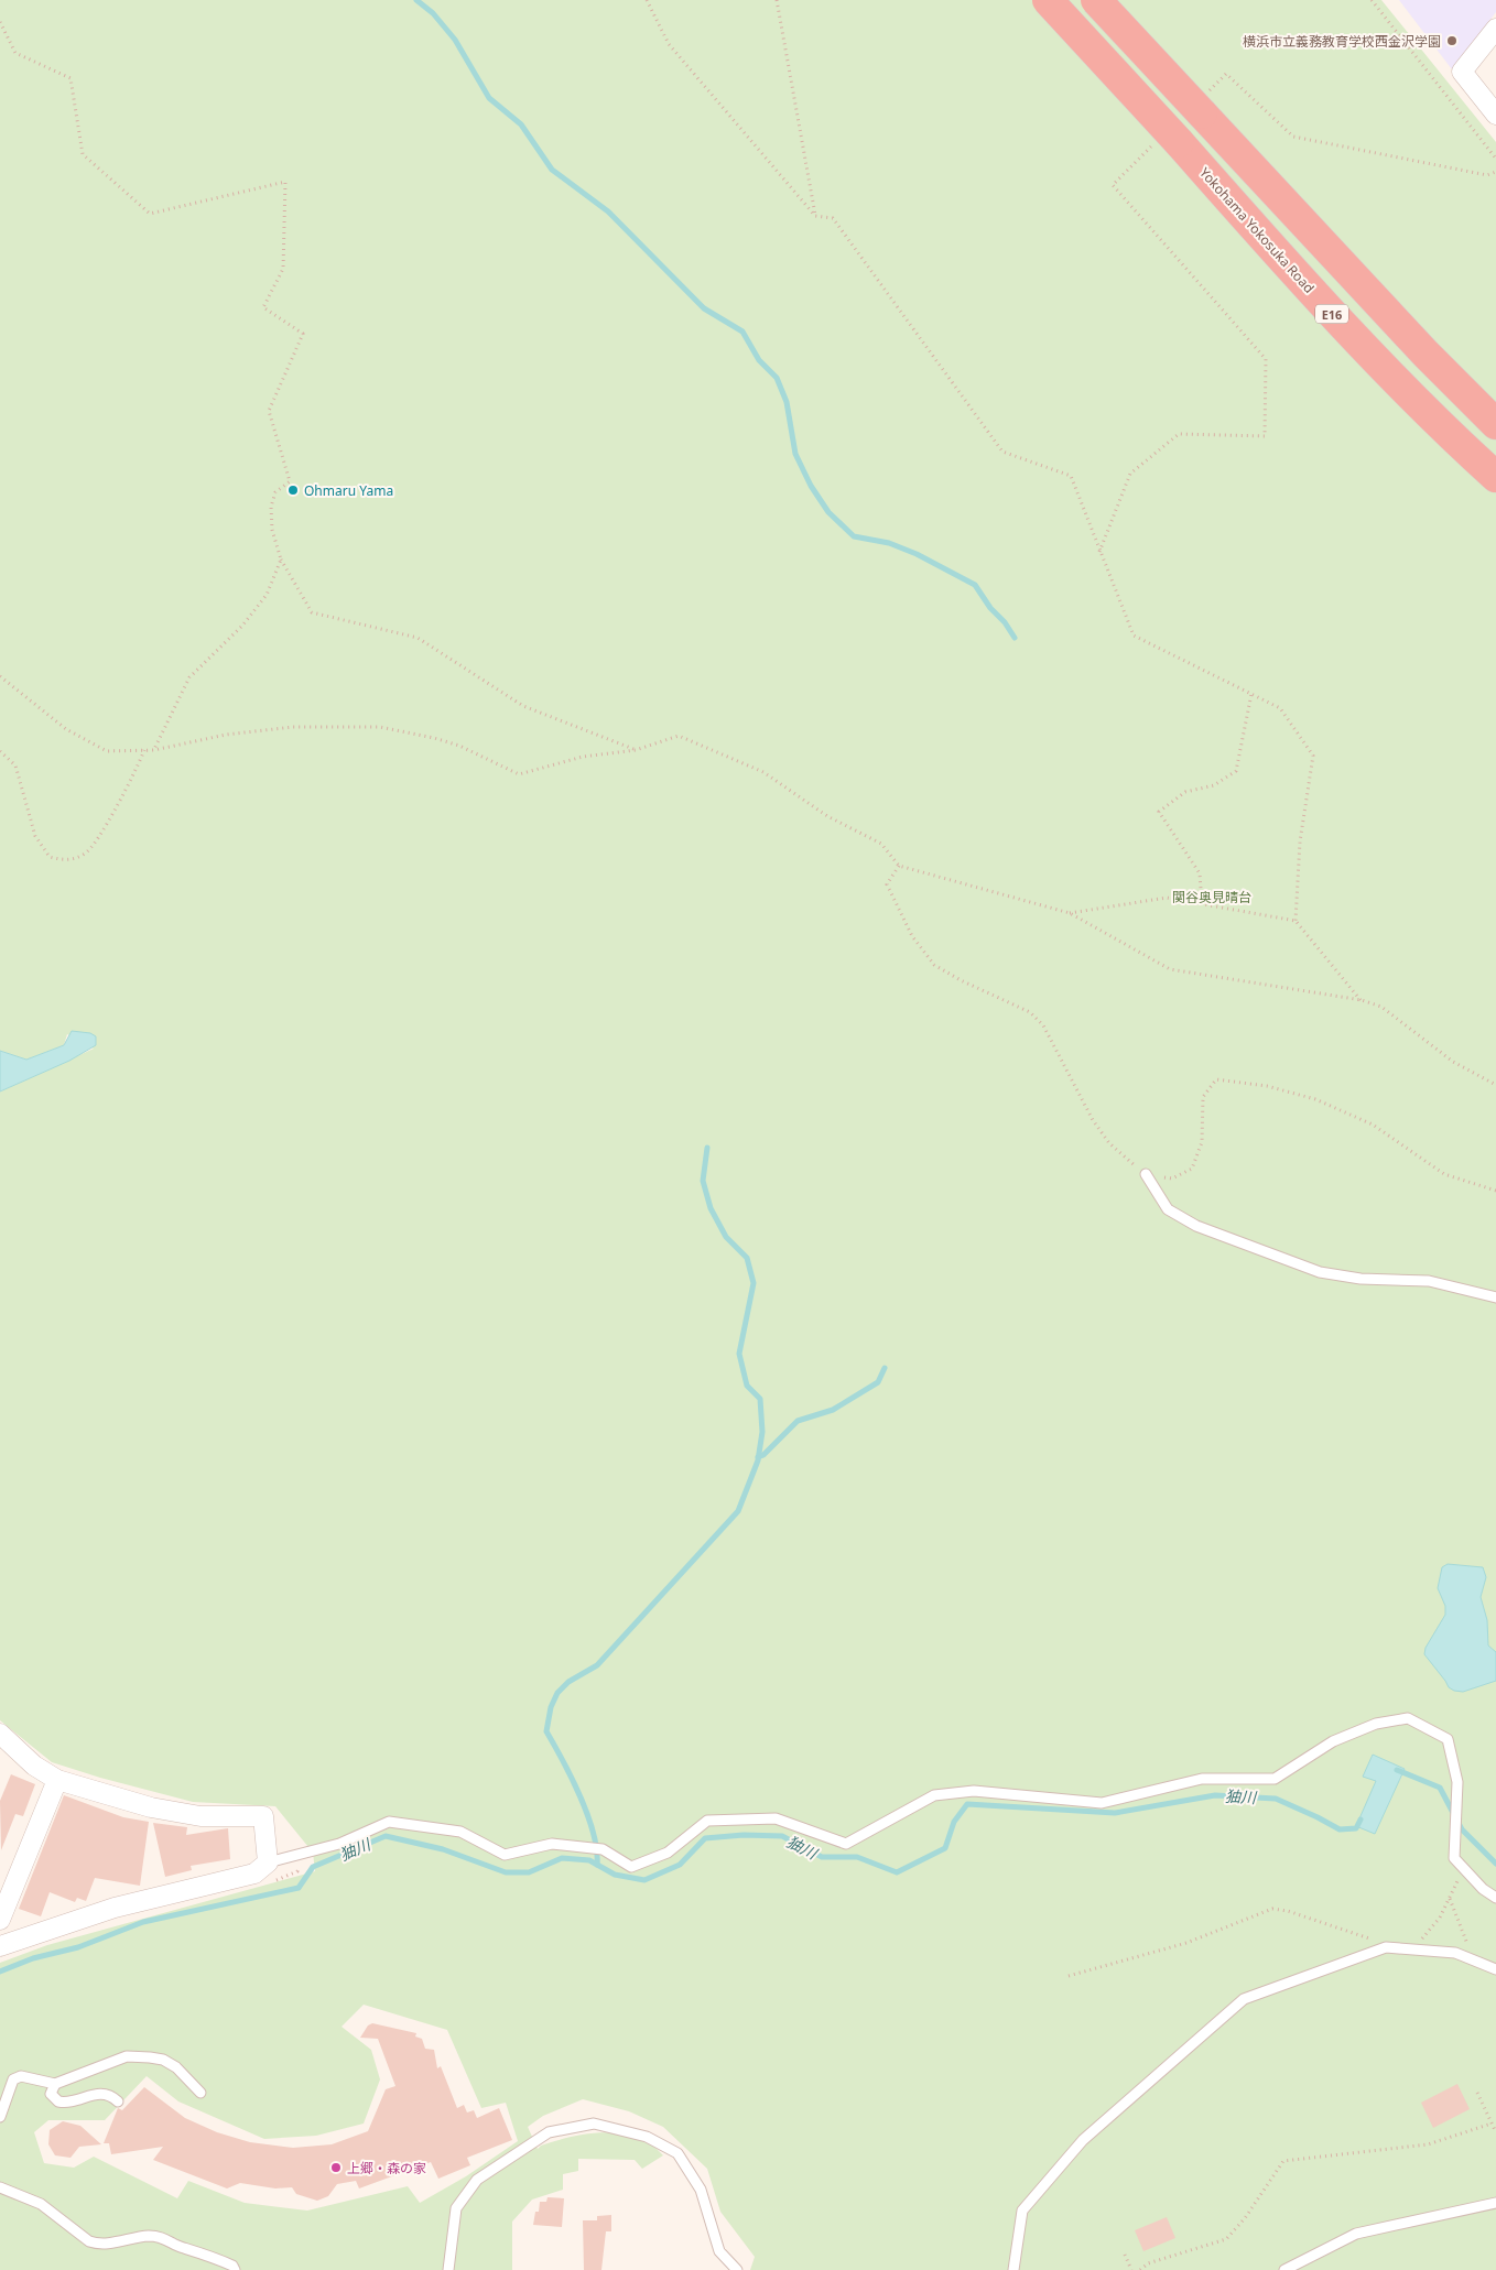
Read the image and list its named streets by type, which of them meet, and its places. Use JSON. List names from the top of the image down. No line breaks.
{"streets":{"highway":["Yokohama Yokosuka Road","E16"]},"water":["㹨川"],"parks":["関谷奥見晴台"],"places":["横浜市立義務教育学校西金沢学園","Ohmaru Yama","上郷・森の家"]}
